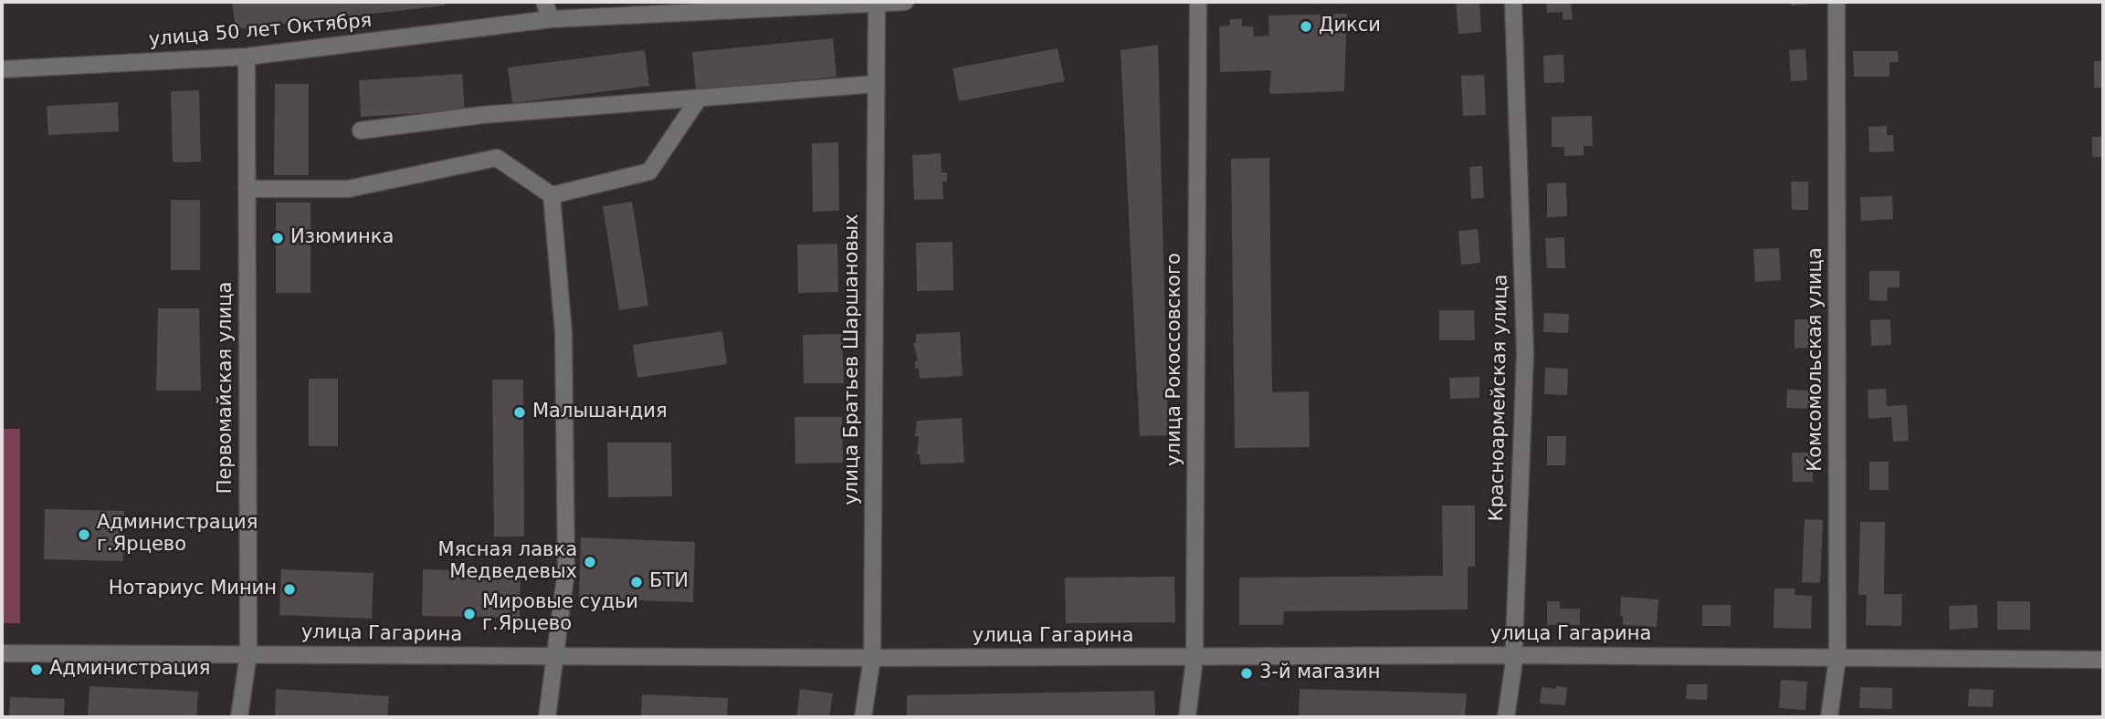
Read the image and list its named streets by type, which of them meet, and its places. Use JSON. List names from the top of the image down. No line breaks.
{"streets":{"street":["улица 50 лет Октября","улица Братьев Шаршановых","улица Рокоссовского","Комсомольская улица","Первомайская улица","Красноармейская улица","улица Гагарина"]},"crossings":[["улица 50 лет Октября","улица Братьев Шаршановых"],["улица 50 лет Октября","Первомайская улица"],["улица Братьев Шаршановых","улица Гагарина"],["улица Рокоссовского","улица Гагарина"],["Комсомольская улица","улица Гагарина"],["Первомайская улица","улица Гагарина"],["Красноармейская улица","улица Гагарина"]],"places":["Дикси","Изюминка","Малышандия","Администрация г.Ярцево","Мясная лавка Медведевых","БТИ","Нотариус Минин","Мировые судьи г.Ярцево","Администрация","3-й магазин"]}
